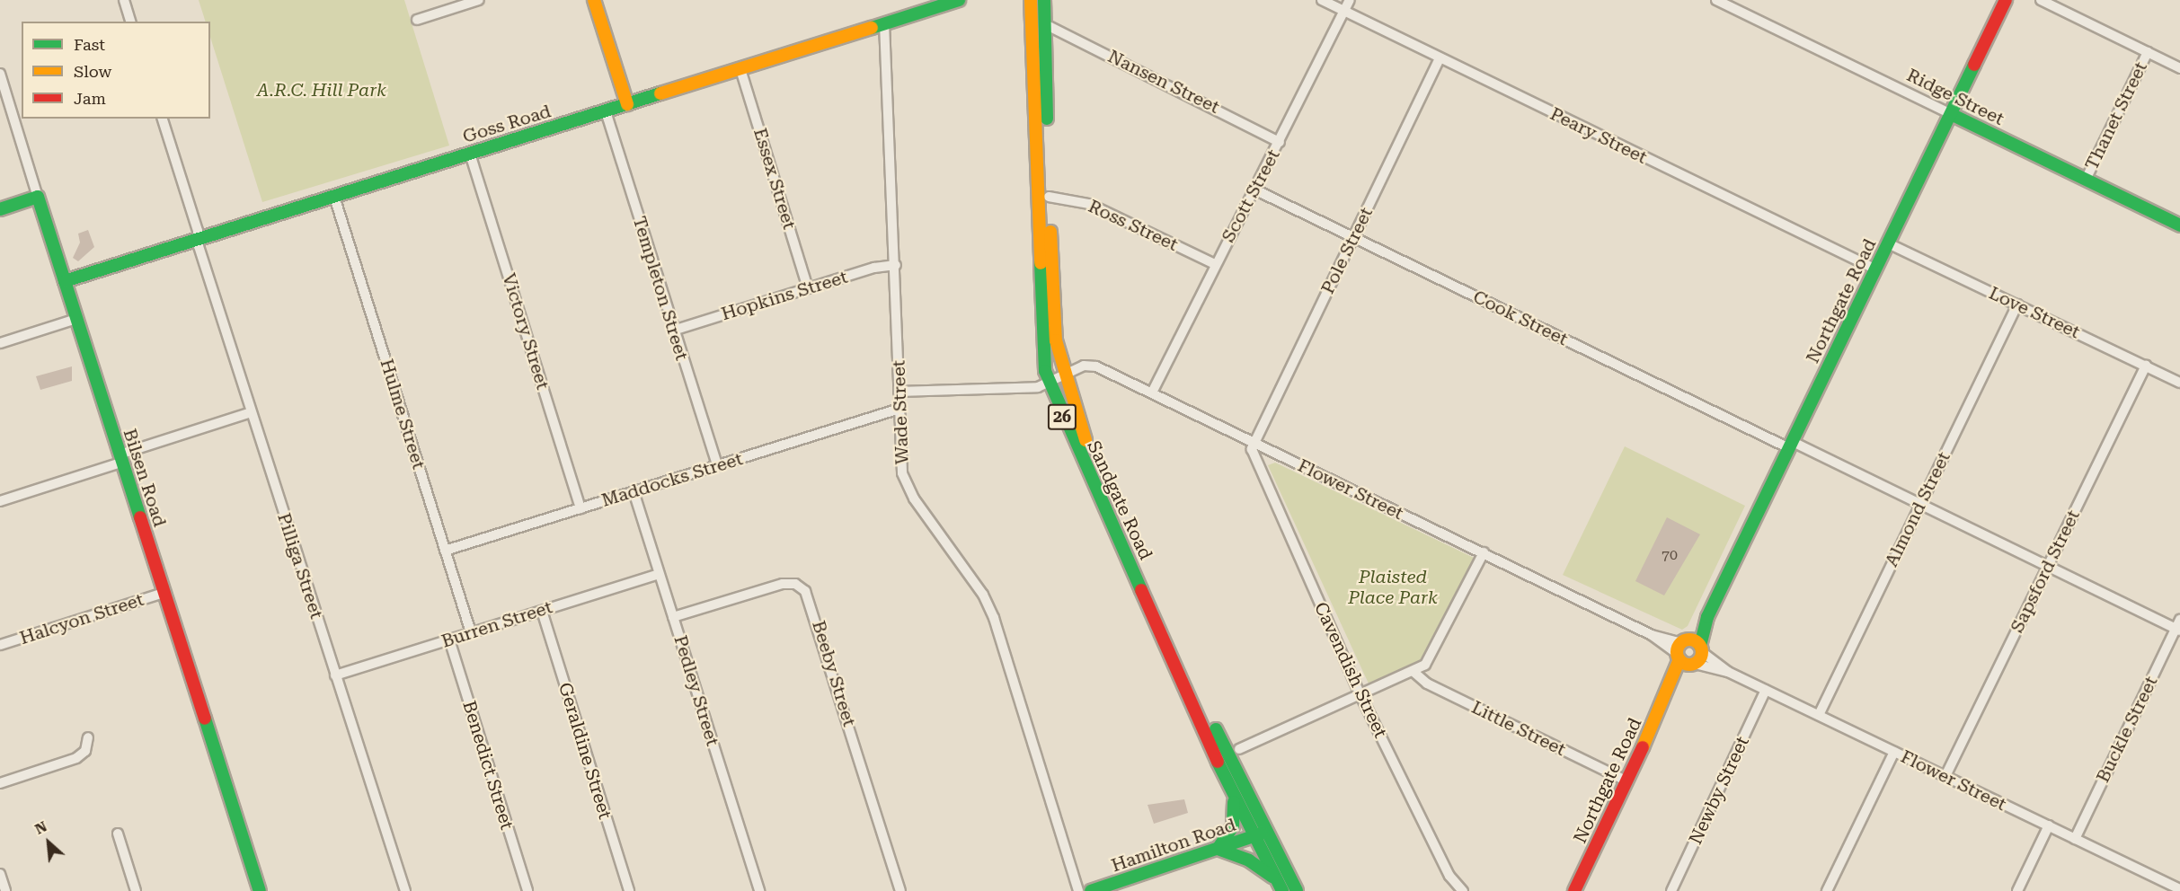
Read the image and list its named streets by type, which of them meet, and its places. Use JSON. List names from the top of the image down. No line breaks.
{"streets":{"main road":["Ridge Street","Goss Road","Northgate Road","26","Bilsen Road","Sandgate Road","Hamilton Road"],"street":["Nansen Street","Thanet Street","Peary Street","Essex Street","Scott Street","Ross Street","Pole Street","Templeton Street","Hopkins Street","Love Street","Cook Street","Victory Street","Wade Street","Hulme Street","Maddocks Street","Flower Street","Almond Street","Pilliga Street","Sapsford Street","Halcyon Street","Burren Street","Cavendish Street","Beeby Street","Pedley Street","Little Street","Buckle Street","Geraldine Street","Benedict Street","Newby Street"]},"crossings":[["Nansen Street","Scott Street"],["Nansen Street","Sandgate Road"],["Ridge Street","Thanet Street"],["Ridge Street","Northgate Road"],["Goss Road","Essex Street"],["Goss Road","Templeton Street"],["Goss Road","Victory Street"],["Goss Road","Wade Street"],["Goss Road","Hulme Street"],["Goss Road","Bilsen Road"],["Goss Road","Pilliga Street"],["Peary Street","Scott Street"],["Peary Street","Pole Street"],["Peary Street","Northgate Road"],["Essex Street","Hopkins Street"],["Scott Street","Ross Street"],["Scott Street","Cook Street"],["Scott Street","Flower Street"],["Ross Street","Sandgate Road"],["Pole Street","Cook Street"],["Pole Street","Flower Street"],["Pole Street","Cavendish Street"],["Templeton Street","Hopkins Street"],["Templeton Street","Maddocks Street"],["Hopkins Street","Wade Street"],["Northgate Road","Love Street"],["Northgate Road","Cook Street"],["Northgate Road","Flower Street"],["Northgate Road","Little Street"],["Love Street","Almond Street"],["Love Street","Sapsford Street"],["Cook Street","Almond Street"],["Cook Street","Sapsford Street"],["Cook Street","Buckle Street"],["Victory Street","Maddocks Street"],["Wade Street","Maddocks Street"],["Hulme Street","Maddocks Street"],["Hulme Street","Burren Street"],["Bilsen Road","Halcyon Street"],["Maddocks Street","Pedley Street"],["Flower Street","Sandgate Road"],["Flower Street","Almond Street"],["Flower Street","Sapsford Street"],["Flower Street","Cavendish Street"],["Flower Street","Buckle Street"],["Flower Street","Newby Street"],["Sandgate Road","Hamilton Road"],["Pilliga Street","Burren Street"],["Burren Street","Pedley Street"],["Burren Street","Geraldine Street"],["Burren Street","Benedict Street"],["Beeby Street","Pedley Street"]],"parks":["A.R.C. Hill Park","Plaisted Place Park"],"house_numbers":["70"],"legend":["Fast","Slow","Jam"],"north":"top left"}
